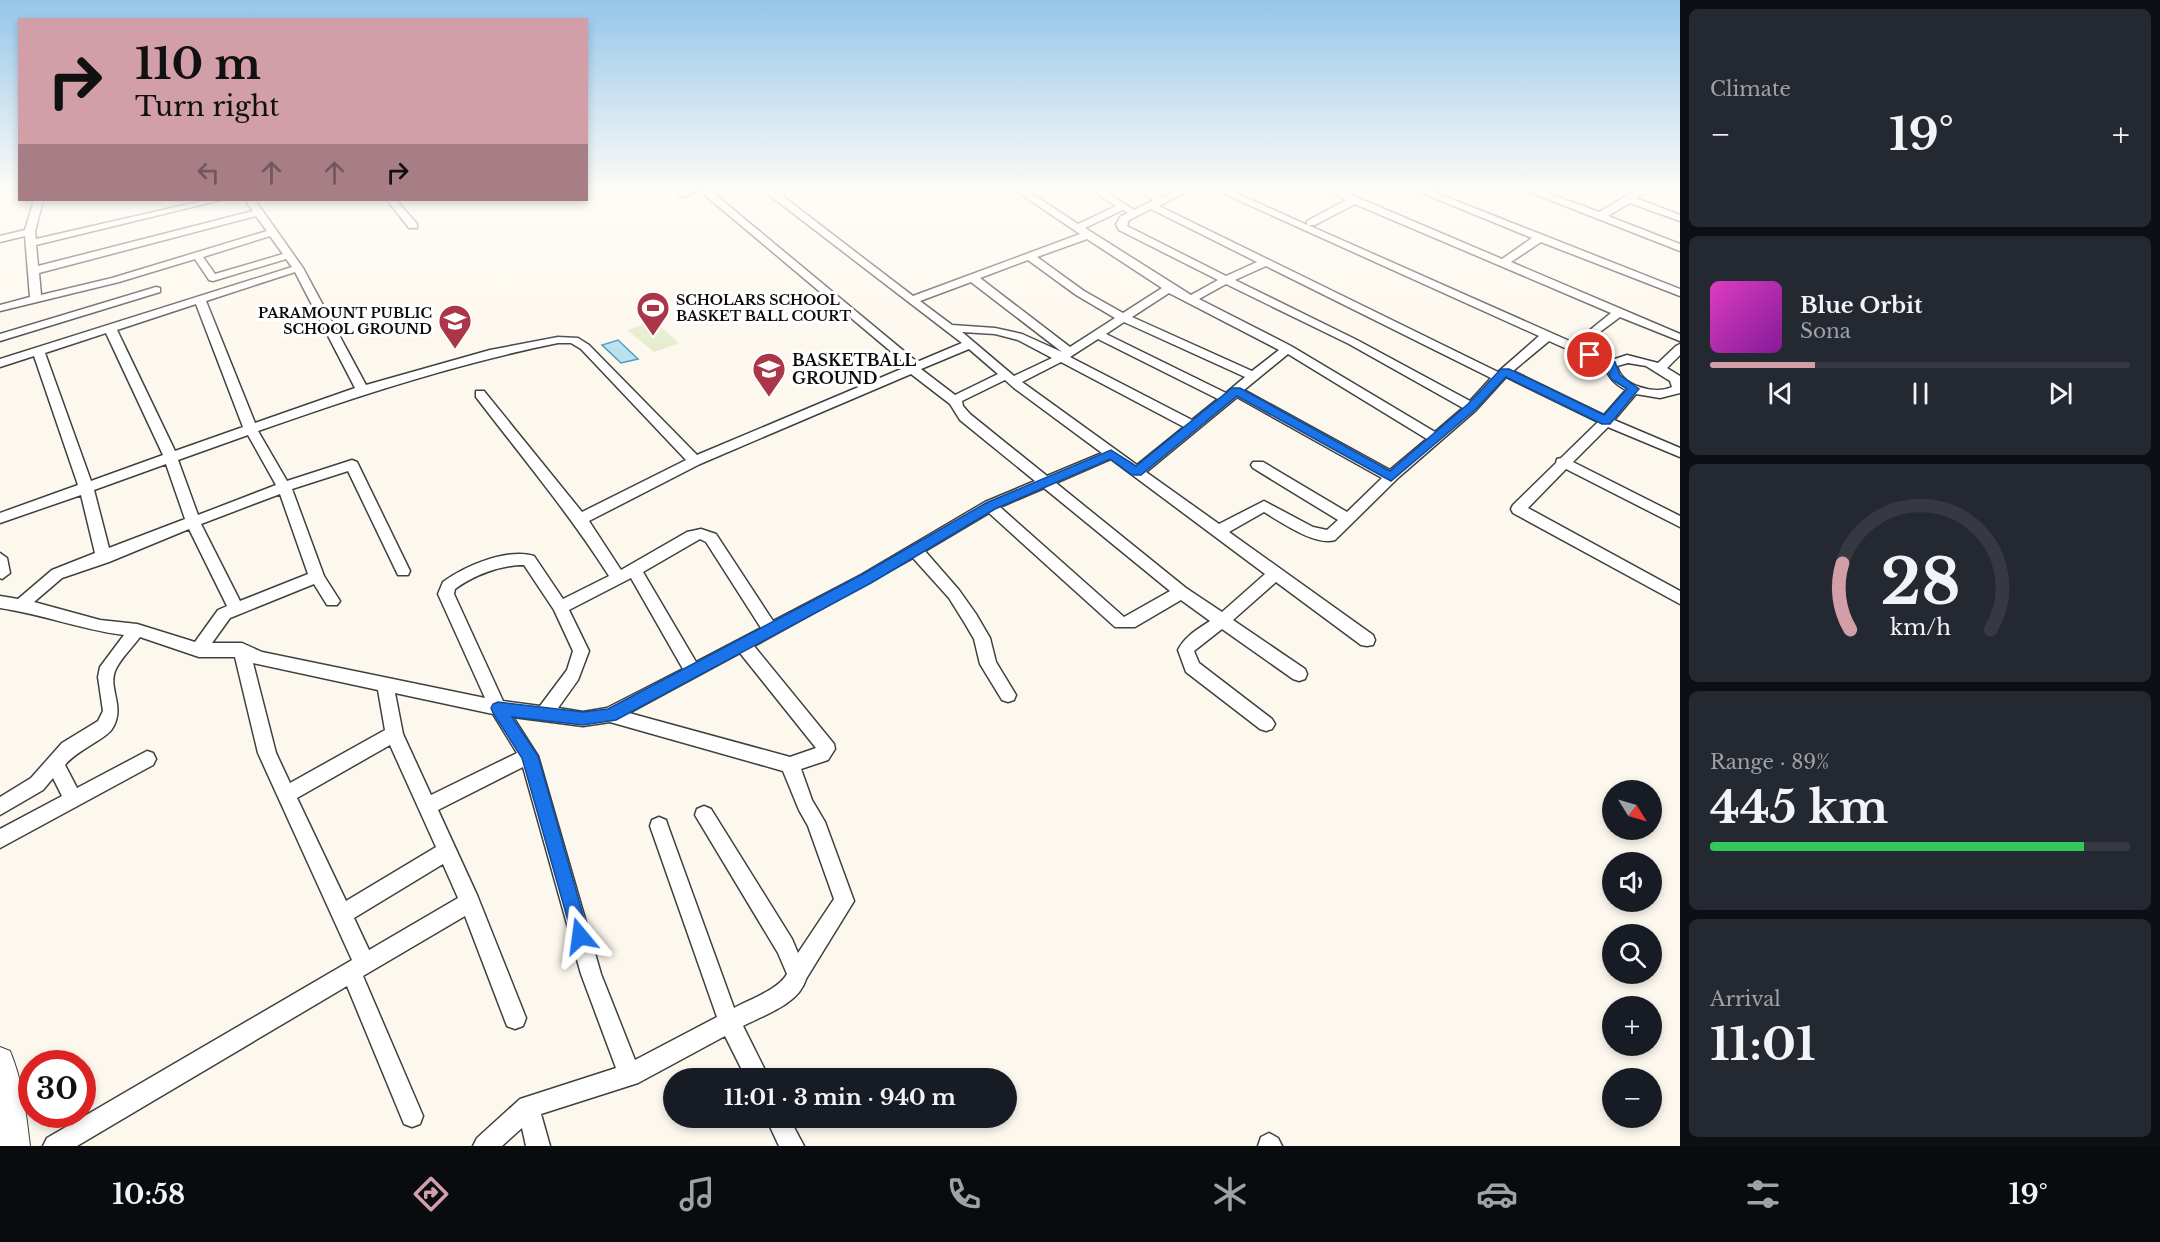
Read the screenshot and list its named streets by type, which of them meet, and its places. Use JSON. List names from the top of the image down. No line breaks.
{"places":{"sports":["SCHOLARS SCHOOL BASKET BALL COURT"],"school or university":["PARAMOUNT PUBLIC SCHOOL GROUND","BASKETBALL GROUND"]},"north":"bottom right","page":{"tile":["Climate",["Range · 89%","445 km"],["Arrival","11:01"]],"turn":["110 m","Turn right"],"heat":["−","19°","+"],"song":["Blue Orbit","Sona"],"map_buttons":["+","−"],"limit":"30","trip":"11:01 · 3 min · 940 m","tabs":["10:58","19°"],"gauge":["28","km/h"]}}
